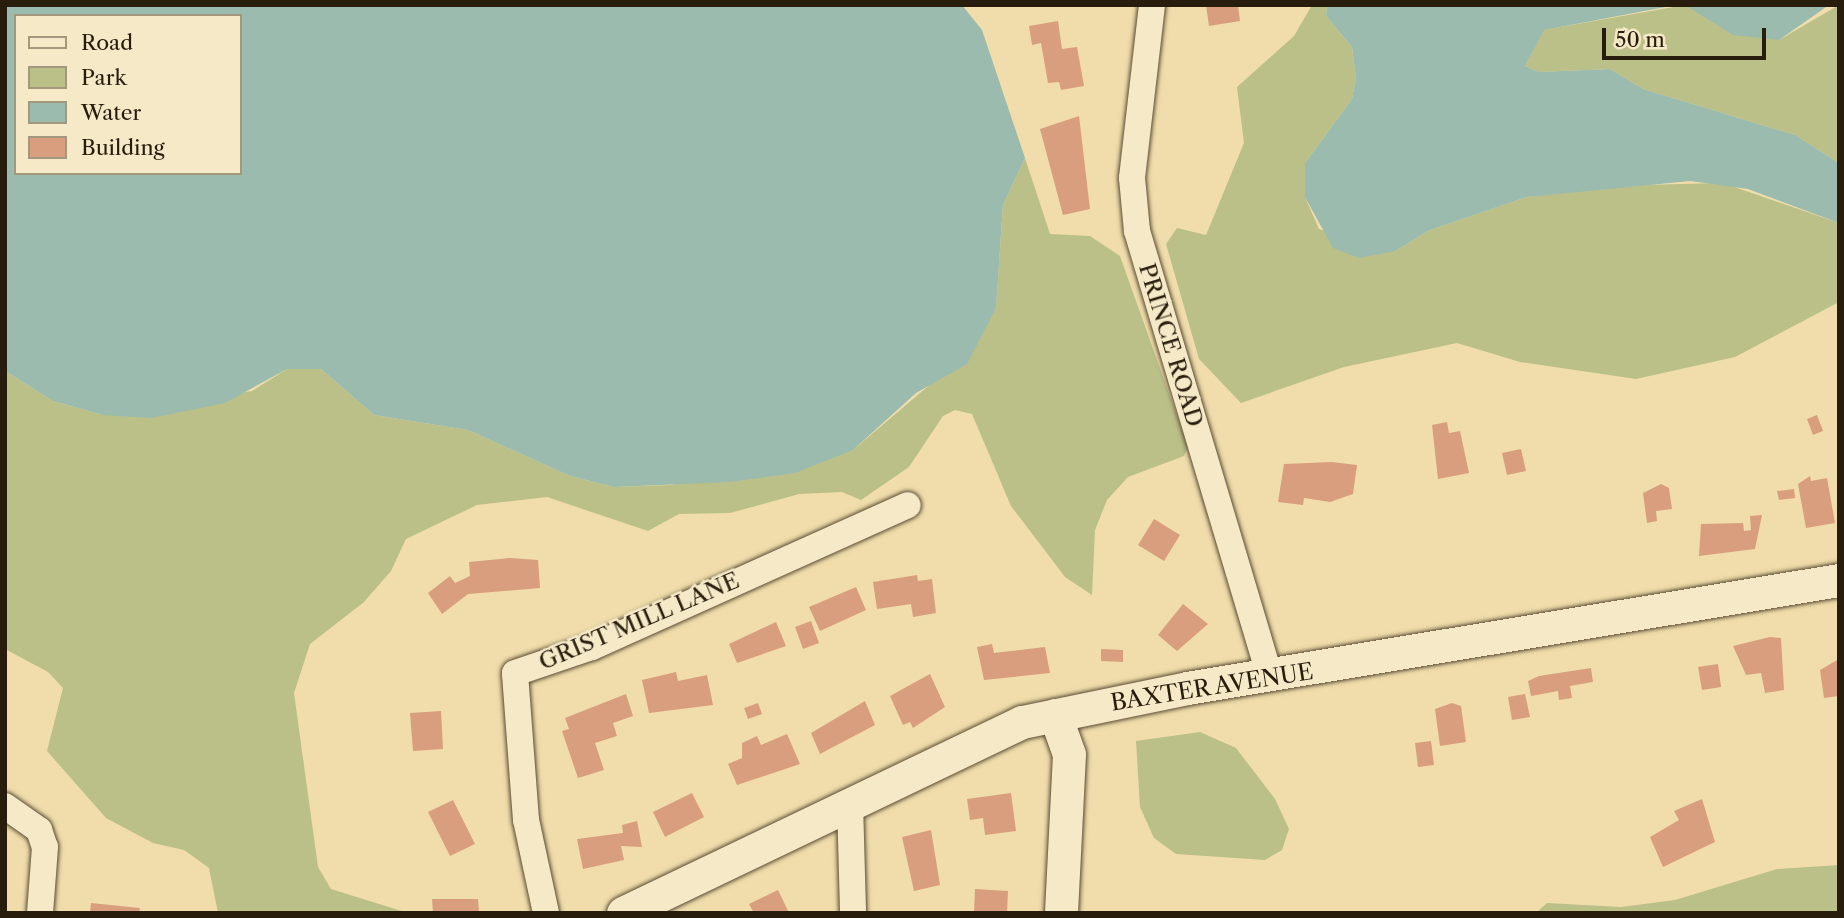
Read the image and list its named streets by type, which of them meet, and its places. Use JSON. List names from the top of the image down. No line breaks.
{"streets":{"street":["PRINCE ROAD","GRIST MILL LANE","BAXTER AVENUE"]},"crossings":[["PRINCE ROAD","BAXTER AVENUE"]],"legend":["Road","Park","Water","Building"],"scale_bar":"50 m"}
